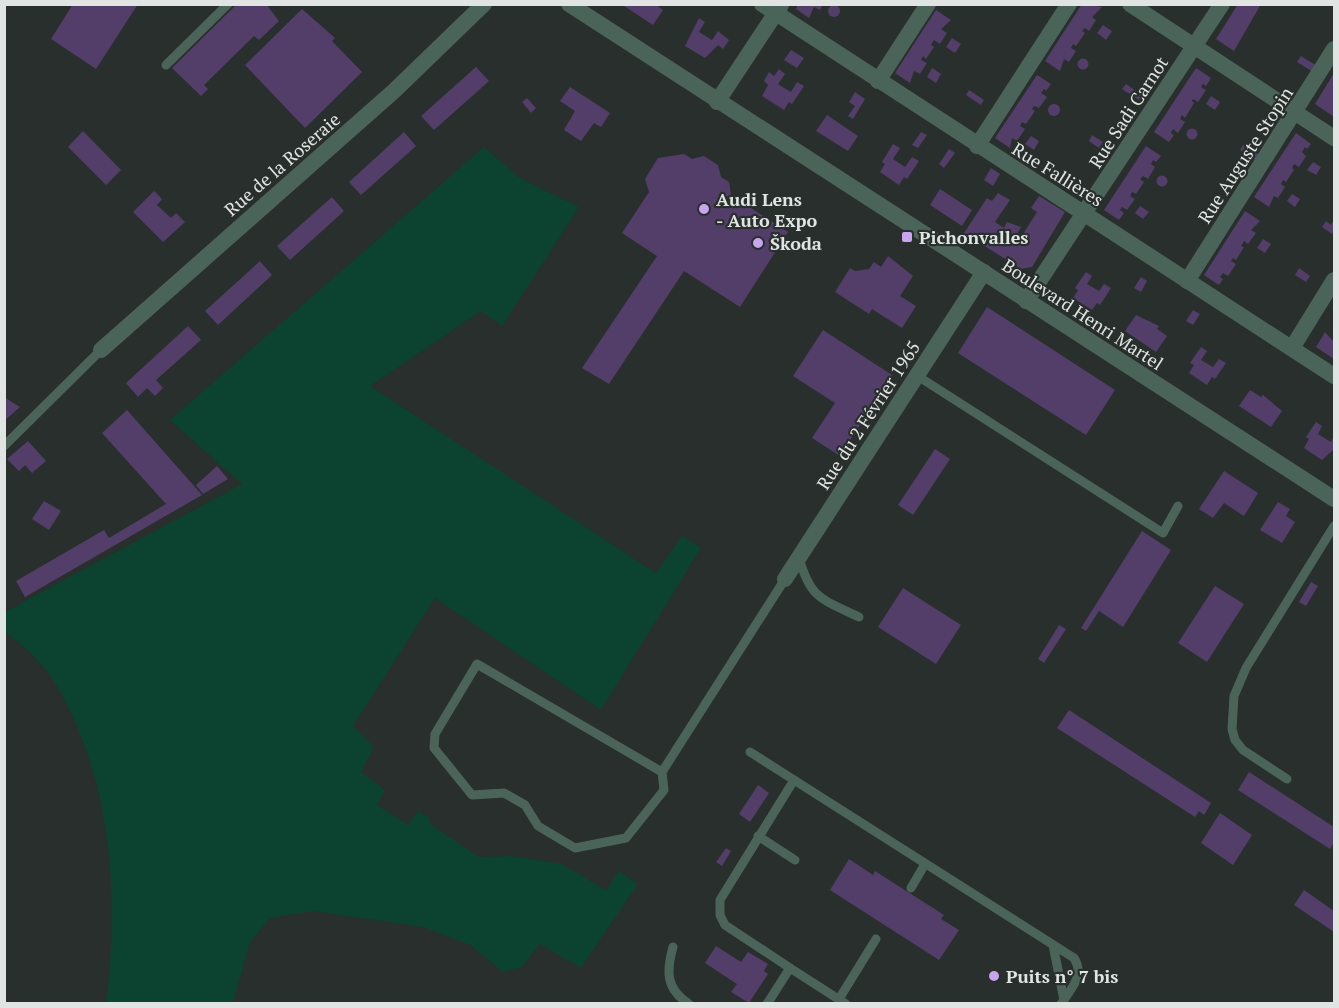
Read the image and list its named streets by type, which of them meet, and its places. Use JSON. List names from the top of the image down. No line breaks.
{"streets":{"street":["Rue Sadi Carnot","Rue Auguste Stopin","Rue de la Roseraie","Rue Fallières","Boulevard Henri Martel","Rue du 2 Février 1965"]},"crossings":[["Rue Sadi Carnot","Rue Fallières"],["Rue Sadi Carnot","Boulevard Henri Martel"],["Rue Auguste Stopin","Rue Fallières"],["Boulevard Henri Martel","Rue du 2 Février 1965"]],"places":{"other":["Audi Lens - Auto Expo","Škoda","Puits n° 7 bis"],"transit":["Pichonvalles"]}}
